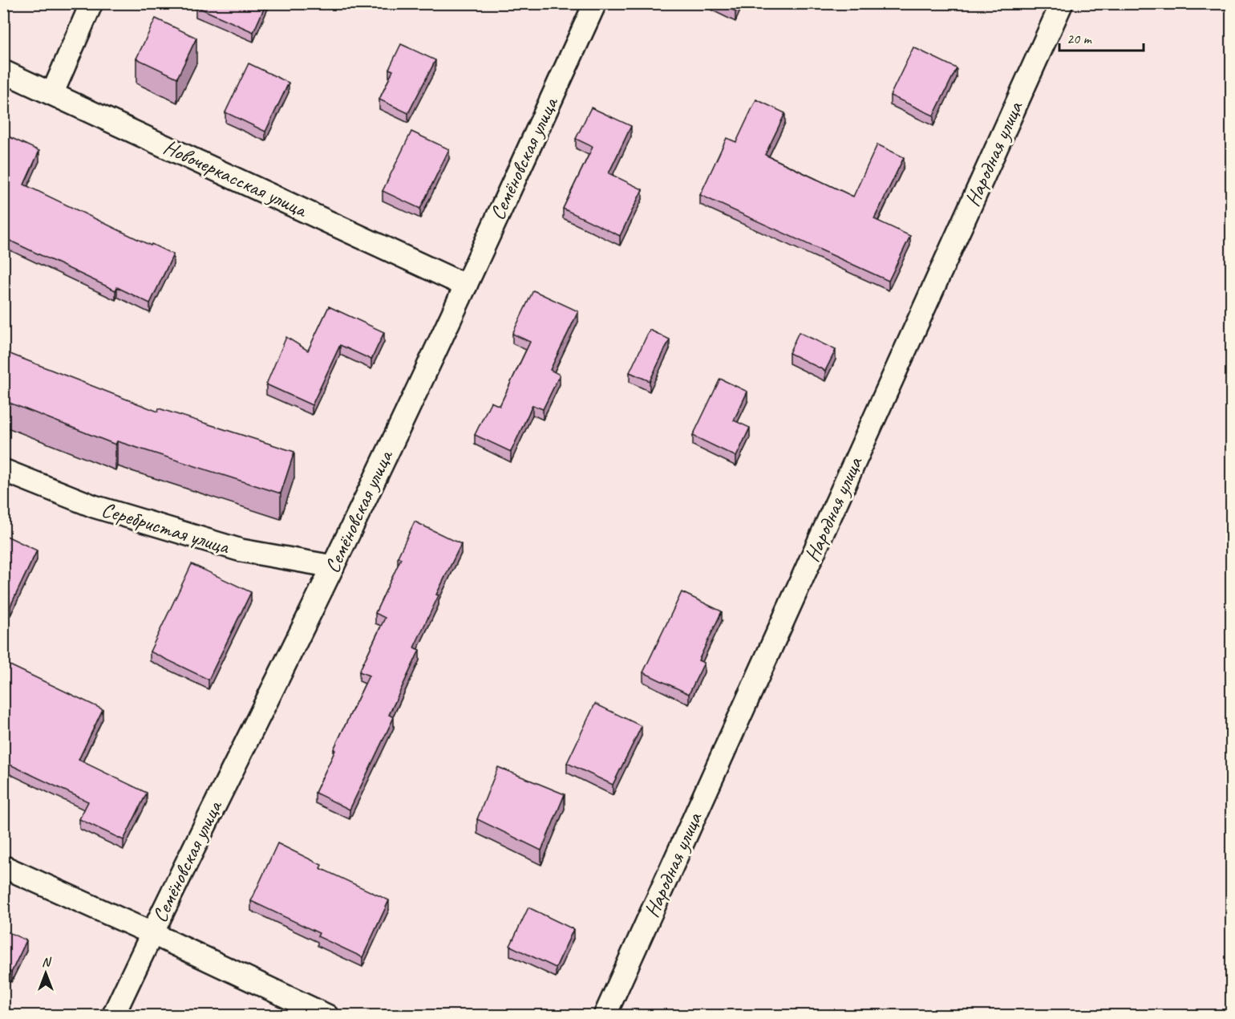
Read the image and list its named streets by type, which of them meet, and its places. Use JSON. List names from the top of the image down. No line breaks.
{"streets":{"street":["Народная улица","Семёновская улица","Новочеркасская улица","Серебристая улица"]},"crossings":[["Семёновская улица","Новочеркасская улица"],["Семёновская улица","Серебристая улица"]],"scale_bar":"20 m","north":"top"}
